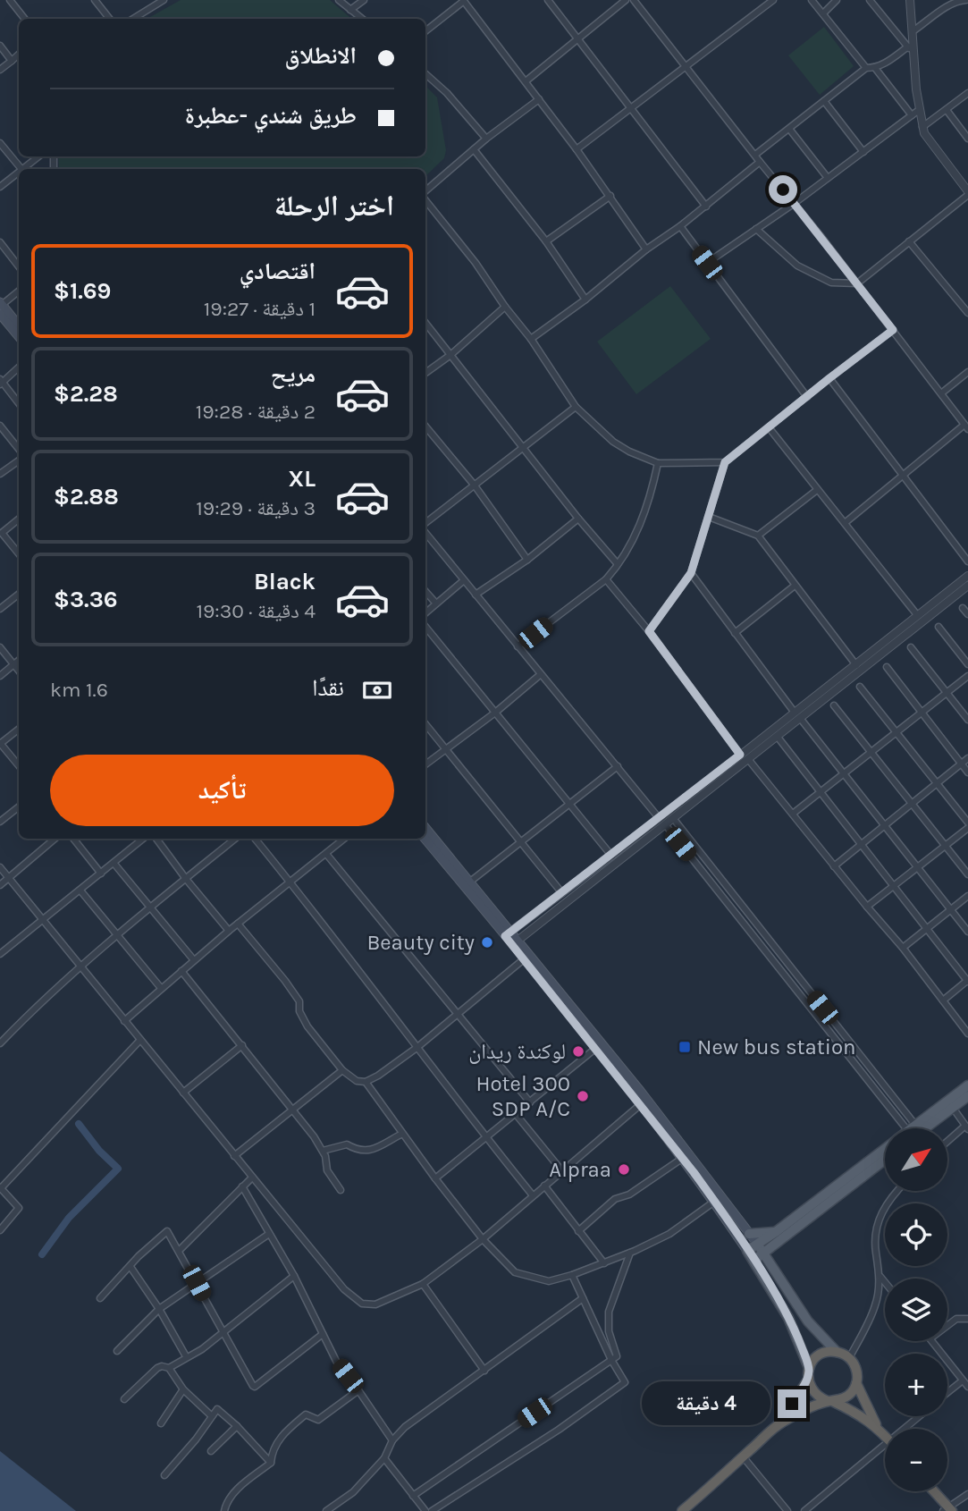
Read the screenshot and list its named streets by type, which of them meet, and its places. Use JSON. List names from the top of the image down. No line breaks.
{"places":{"other":["Beauty city","لوكندة ريدان","Hotel 300 SDP A/C","Alpraa"],"transit":["New bus station"]},"north":"top right","page":{"banner":["الانطلاق","طريق شندي -عطبرة"],"heading":"اختر الرحلة","list":[{"name":"اقتصادي","note":"1 دقيقة · 19:27","value":"$1.69"},{"name":"مريح","note":"2 دقيقة · 19:28","value":"$2.28"},{"name":"XL","note":"3 دقيقة · 19:29","value":"$2.88"},{"name":"Black","note":"4 دقيقة · 19:30","value":"$3.36"}],"pay":["نقدًا","1.6 km"],"buttons":"تأكيد","map_buttons":["+","−"],"bubble":"4 دقيقة"}}
